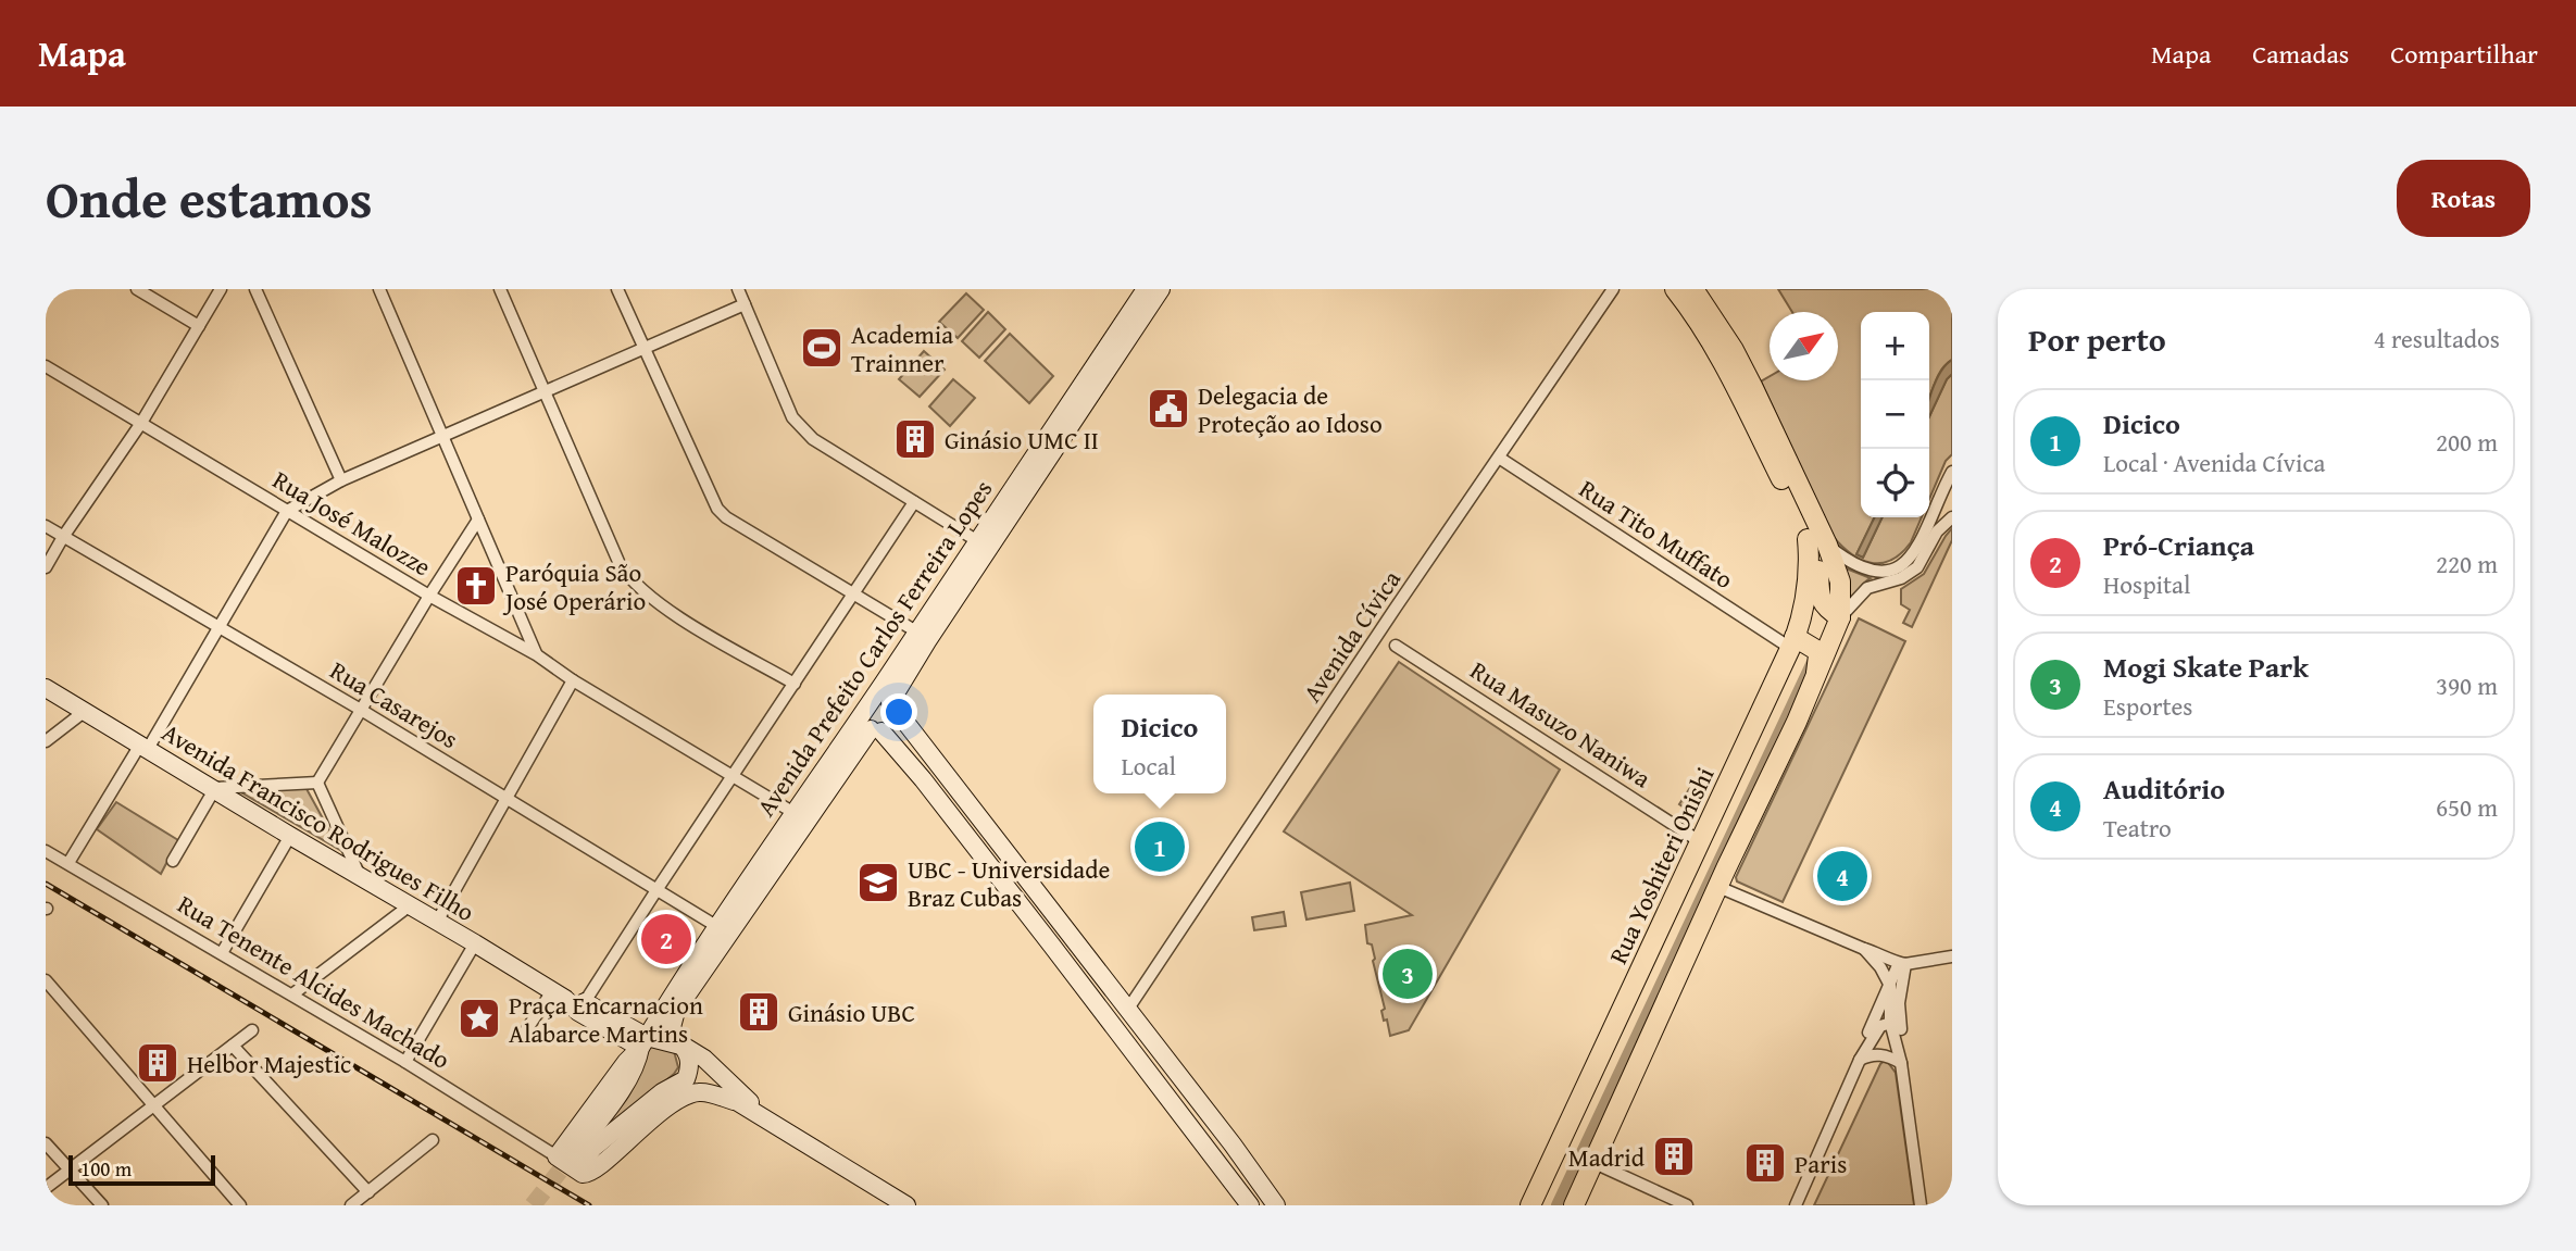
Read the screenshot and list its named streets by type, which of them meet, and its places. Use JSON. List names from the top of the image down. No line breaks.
{"streets":{"main road":["Avenida Prefeito Carlos Ferreira Lopes","Avenida Francisco Rodrigues Filho","Rua Yoshiteri Onishi"],"street":["Rua José Malozze","Rua Tito Muffato","Avenida Cívica","Rua Casarejos","Rua Masuzo Naniwa","Rua Tenente Alcides Machado"]},"crossings":[["Rua José Malozze","Avenida Prefeito Carlos Ferreira Lopes"],["Rua Tito Muffato","Avenida Cívica"],["Rua Tito Muffato","Rua Yoshiteri Onishi"],["Avenida Prefeito Carlos Ferreira Lopes","Rua Casarejos"],["Avenida Prefeito Carlos Ferreira Lopes","Avenida Francisco Rodrigues Filho"],["Avenida Prefeito Carlos Ferreira Lopes","Rua Tenente Alcides Machado"],["Rua Masuzo Naniwa","Rua Yoshiteri Onishi"]],"places":{"sports":["Academia Trainner"],"public building":["Delegacia de Proteção ao Idoso"],"building":["Ginásio UMC II","Ginásio UBC","Helbor Majestic","Madrid","Paris"],"church":["Paróquia São José Operário"],"school or university":["UBC - Universidade Braz Cubas"],"place":["Praça Encarnacion Alabarce Martins"]},"scale_bar":"100 m","north":"top right","page":{"header":"Mapa","nav":["Mapa","Camadas","Compartilhar"],"title":"Onde estamos","buttons":"Rotas","heading":["Por perto","4 resultados"],"map_buttons":["+","−"],"list":[{"mark":"1","name":"Dicico","note":"Local · Avenida Cívica","value":"200 m"},{"mark":"2","name":"Pró-Criança","note":"Hospital","value":"220 m"},{"mark":"3","name":"Mogi Skate Park","note":"Esportes","value":"390 m"},{"mark":"4","name":"Auditório","note":"Teatro","value":"650 m"}],"popup":["Dicico","Local"],"pins":["1","4","2","3"],"scale":"100 m"}}
